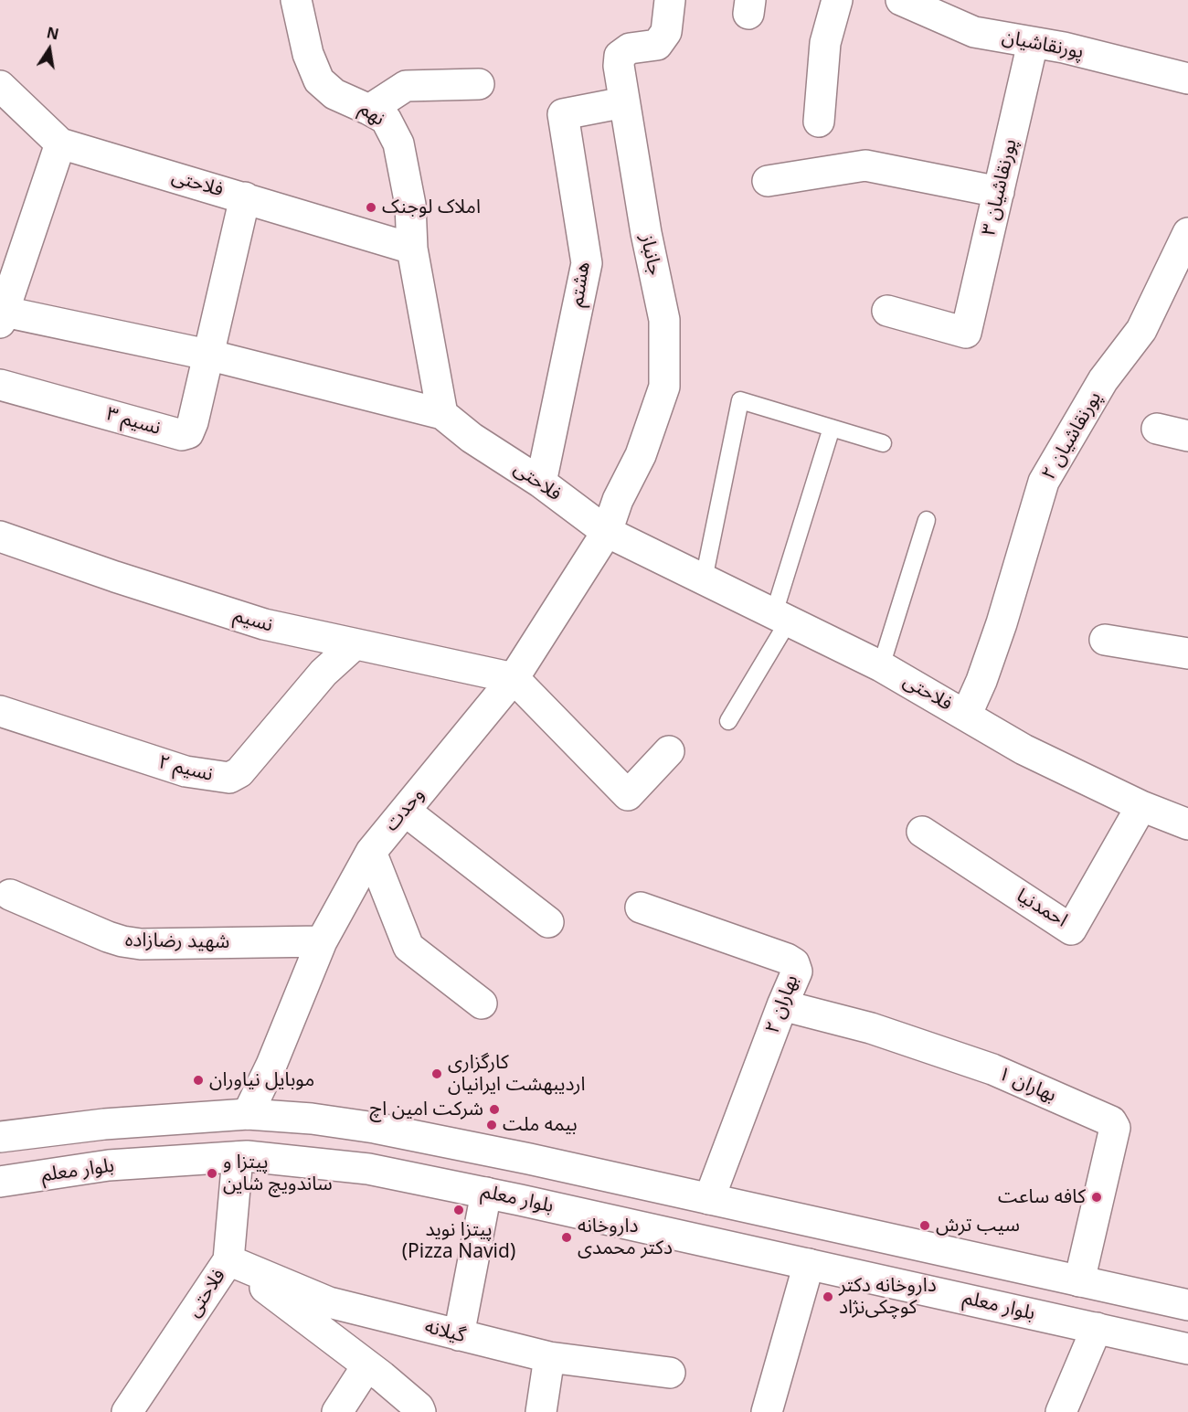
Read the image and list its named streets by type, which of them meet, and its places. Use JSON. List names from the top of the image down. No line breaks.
{"streets":{"street":["پورنقاشیان","نهم","فلاحتی","پورنقاشیان ۳","جانباز","هشتم","نسیم ۳","پورنقاشیان ۲","نسیم","نسیم ٢","وحدت","احمدنیا","شهید رضازاده","بهاران ۲","بهاران ۱","بلوار معلم","گیلانه"]},"crossings":[["پورنقاشیان","پورنقاشیان ۳"],["نهم","فلاحتی"],["فلاحتی","جانباز"],["فلاحتی","هشتم"],["فلاحتی","پورنقاشیان ۲"],["فلاحتی","وحدت"],["فلاحتی","احمدنیا"],["فلاحتی","بلوار معلم"],["فلاحتی","گیلانه"],["جانباز","هشتم"],["جانباز","وحدت"],["نسیم","نسیم ٢"],["نسیم","وحدت"],["وحدت","شهید رضازاده"],["بهاران ۲","بهاران ۱"]],"places":["املاک لوجنک","کارگزاری اردیبهشت ایرانیان","موبایل نیاوران","شرکت امین اچ","بیمه ملت","پیتزا و ساندویچ شاین","کافه ساعت","پیتزا نوید (Pizza Navid)","سیب ترش","داروخانه دکتر محمدی","داروخانه دکتر کوچکی‌نژاد"],"north":"top"}
